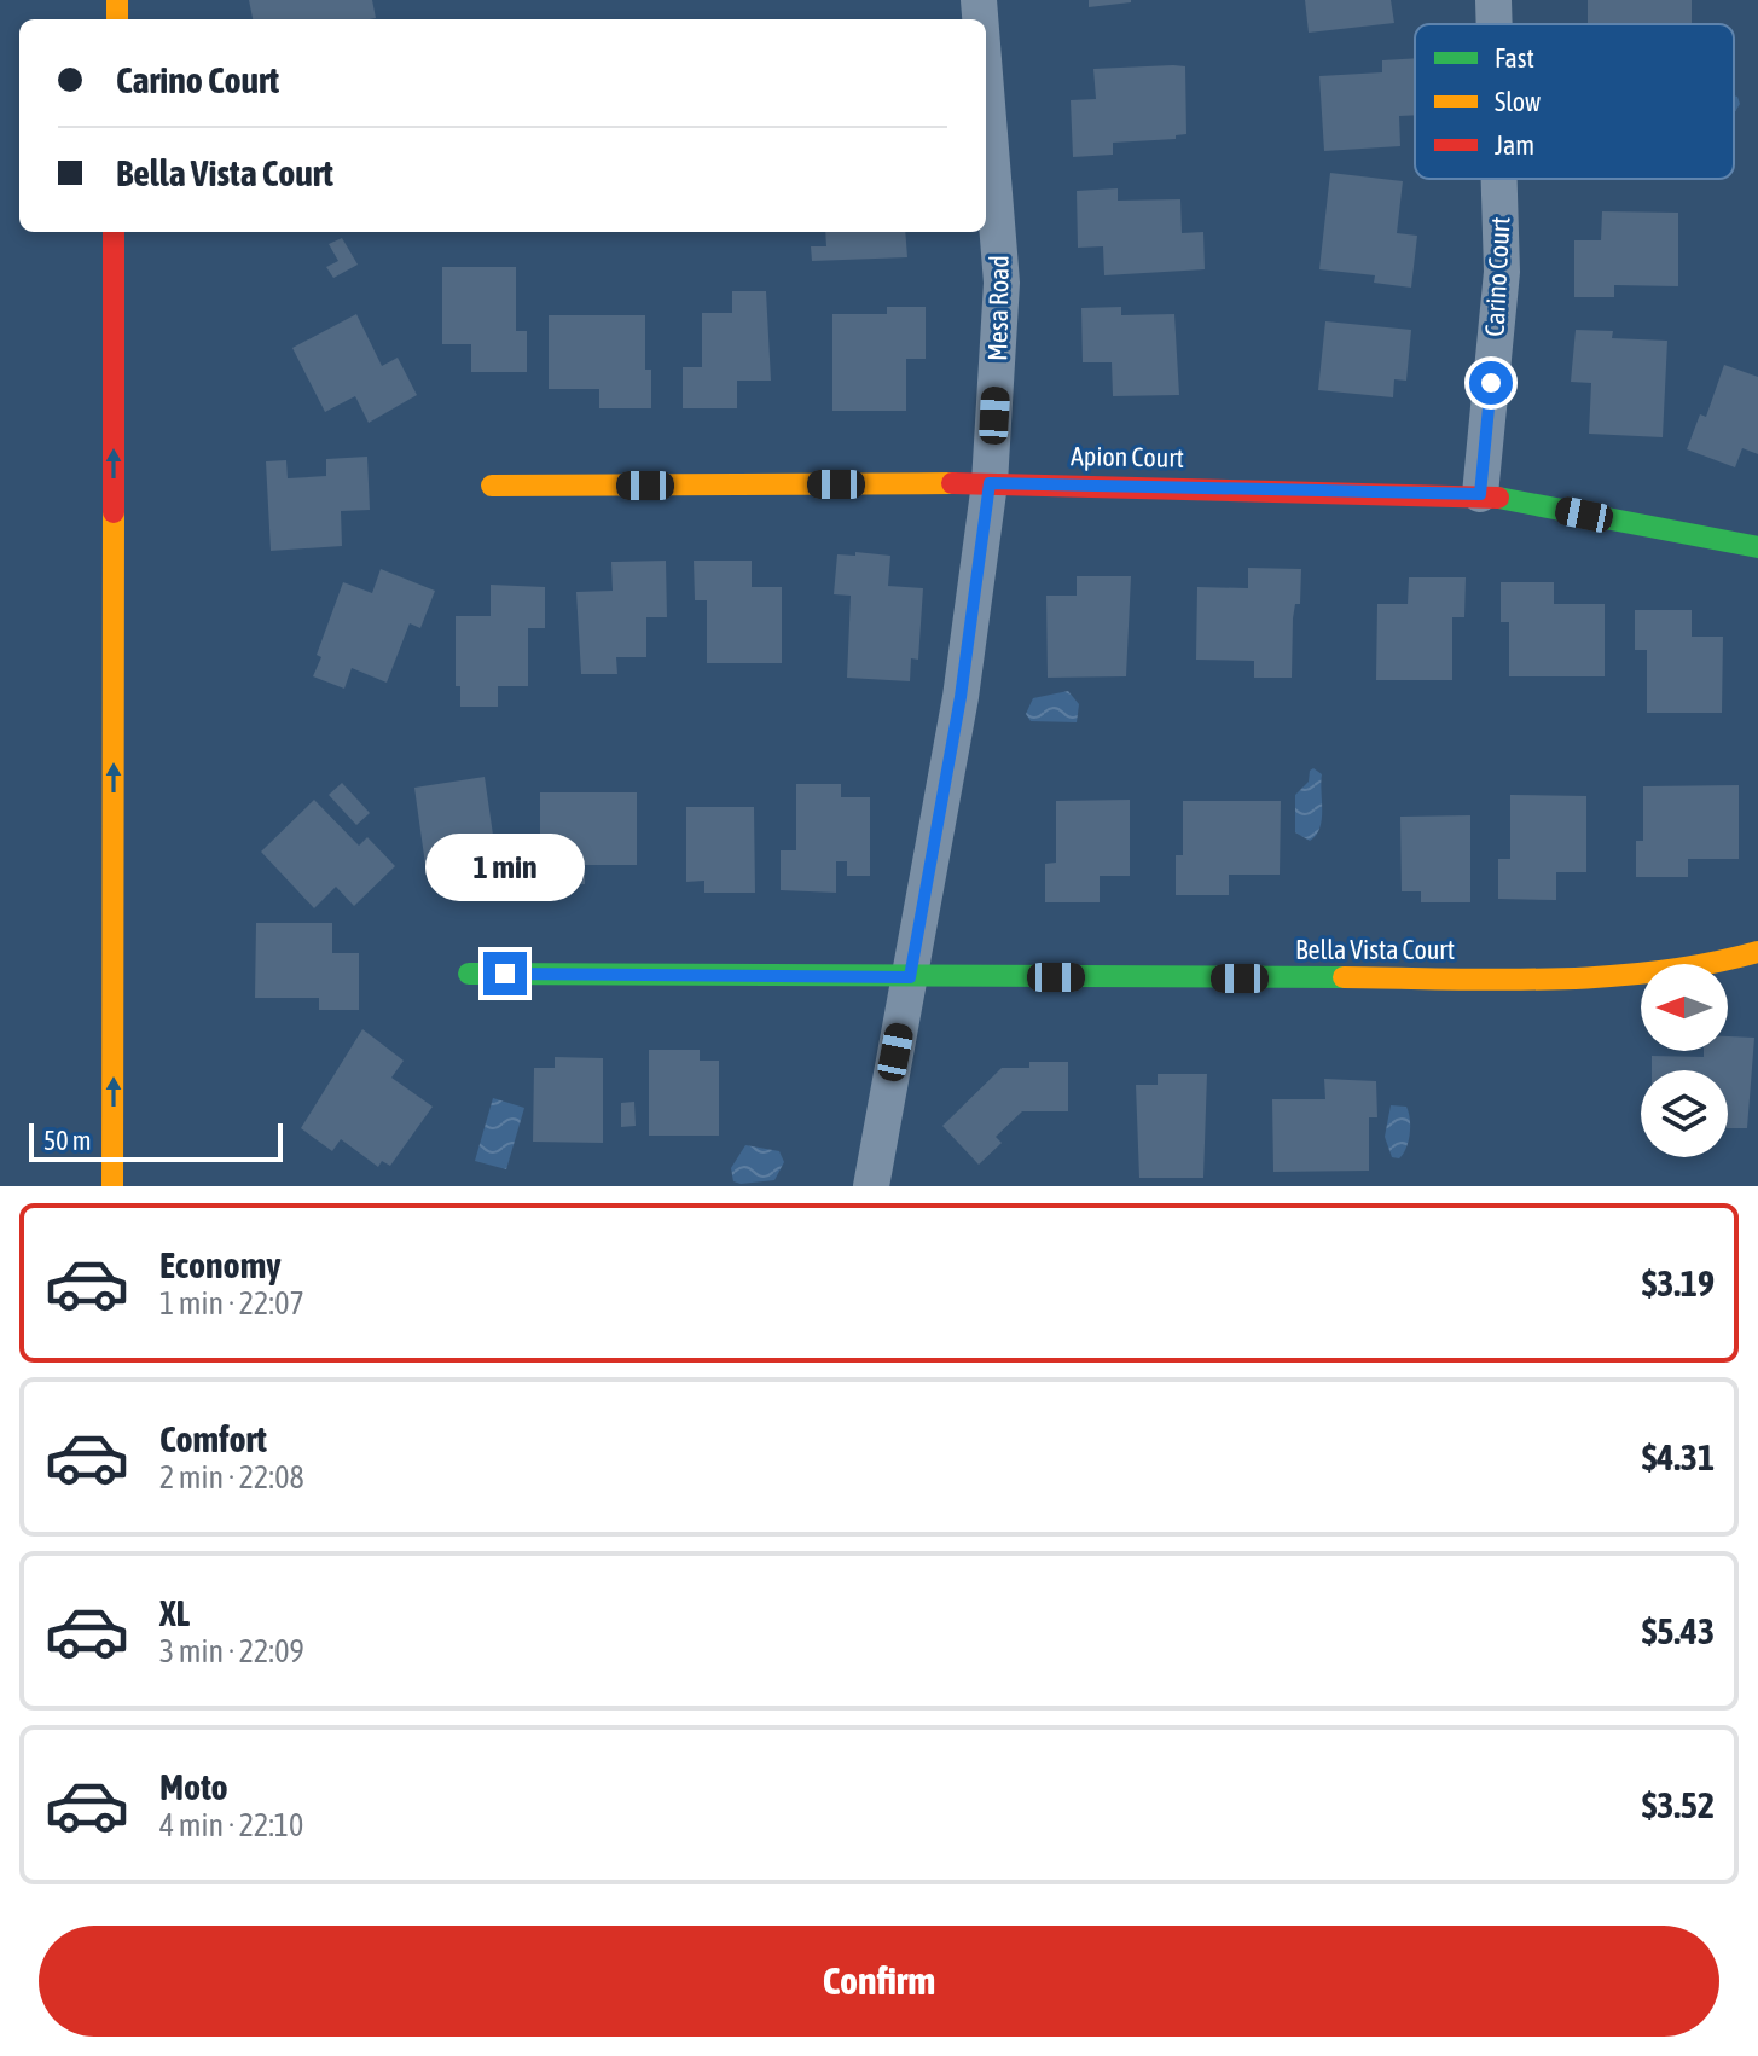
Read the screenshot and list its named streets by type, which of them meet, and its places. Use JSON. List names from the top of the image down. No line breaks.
{"streets":{"main road":["Apion Court","Bella Vista Court"],"street":["Carino Court","Mesa Road"]},"crossings":[["Carino Court","Apion Court"],["Mesa Road","Apion Court"],["Mesa Road","Bella Vista Court"]],"legend":["Fast","Slow","Jam"],"scale_bar":"50 m","north":"left","page":{"banner":["Carino Court","Bella Vista Court"],"bubble":"1 min","scale":"50 m","list":[{"name":"Economy","note":"1 min · 22:07","value":"$3.19"},{"name":"Comfort","note":"2 min · 22:08","value":"$4.31"},{"name":"XL","note":"3 min · 22:09","value":"$5.43"},{"name":"Moto","note":"4 min · 22:10","value":"$3.52"}],"buttons":"Confirm"}}
